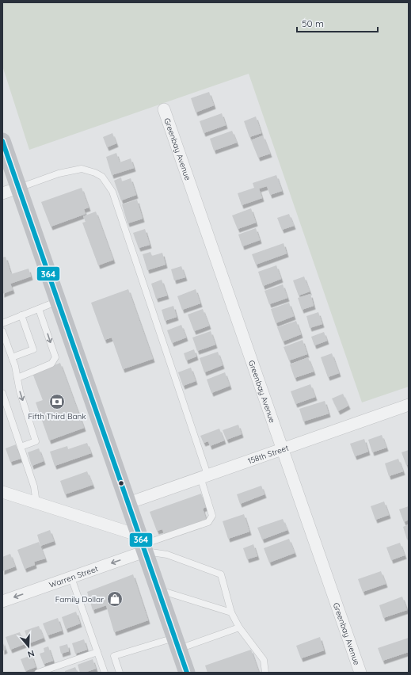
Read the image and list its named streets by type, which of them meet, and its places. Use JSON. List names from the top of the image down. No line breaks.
{"streets":{"street":["Greenbay Avenue","158th Street","Warren Street"]},"crossings":[["Greenbay Avenue","158th Street"]],"one_way":["Warren Street"],"places":{"bank":["Fifth Third Bank"],"shop":["Family Dollar"]},"lines":["transit line 364"],"scale_bar":"50 m","north":"bottom"}
